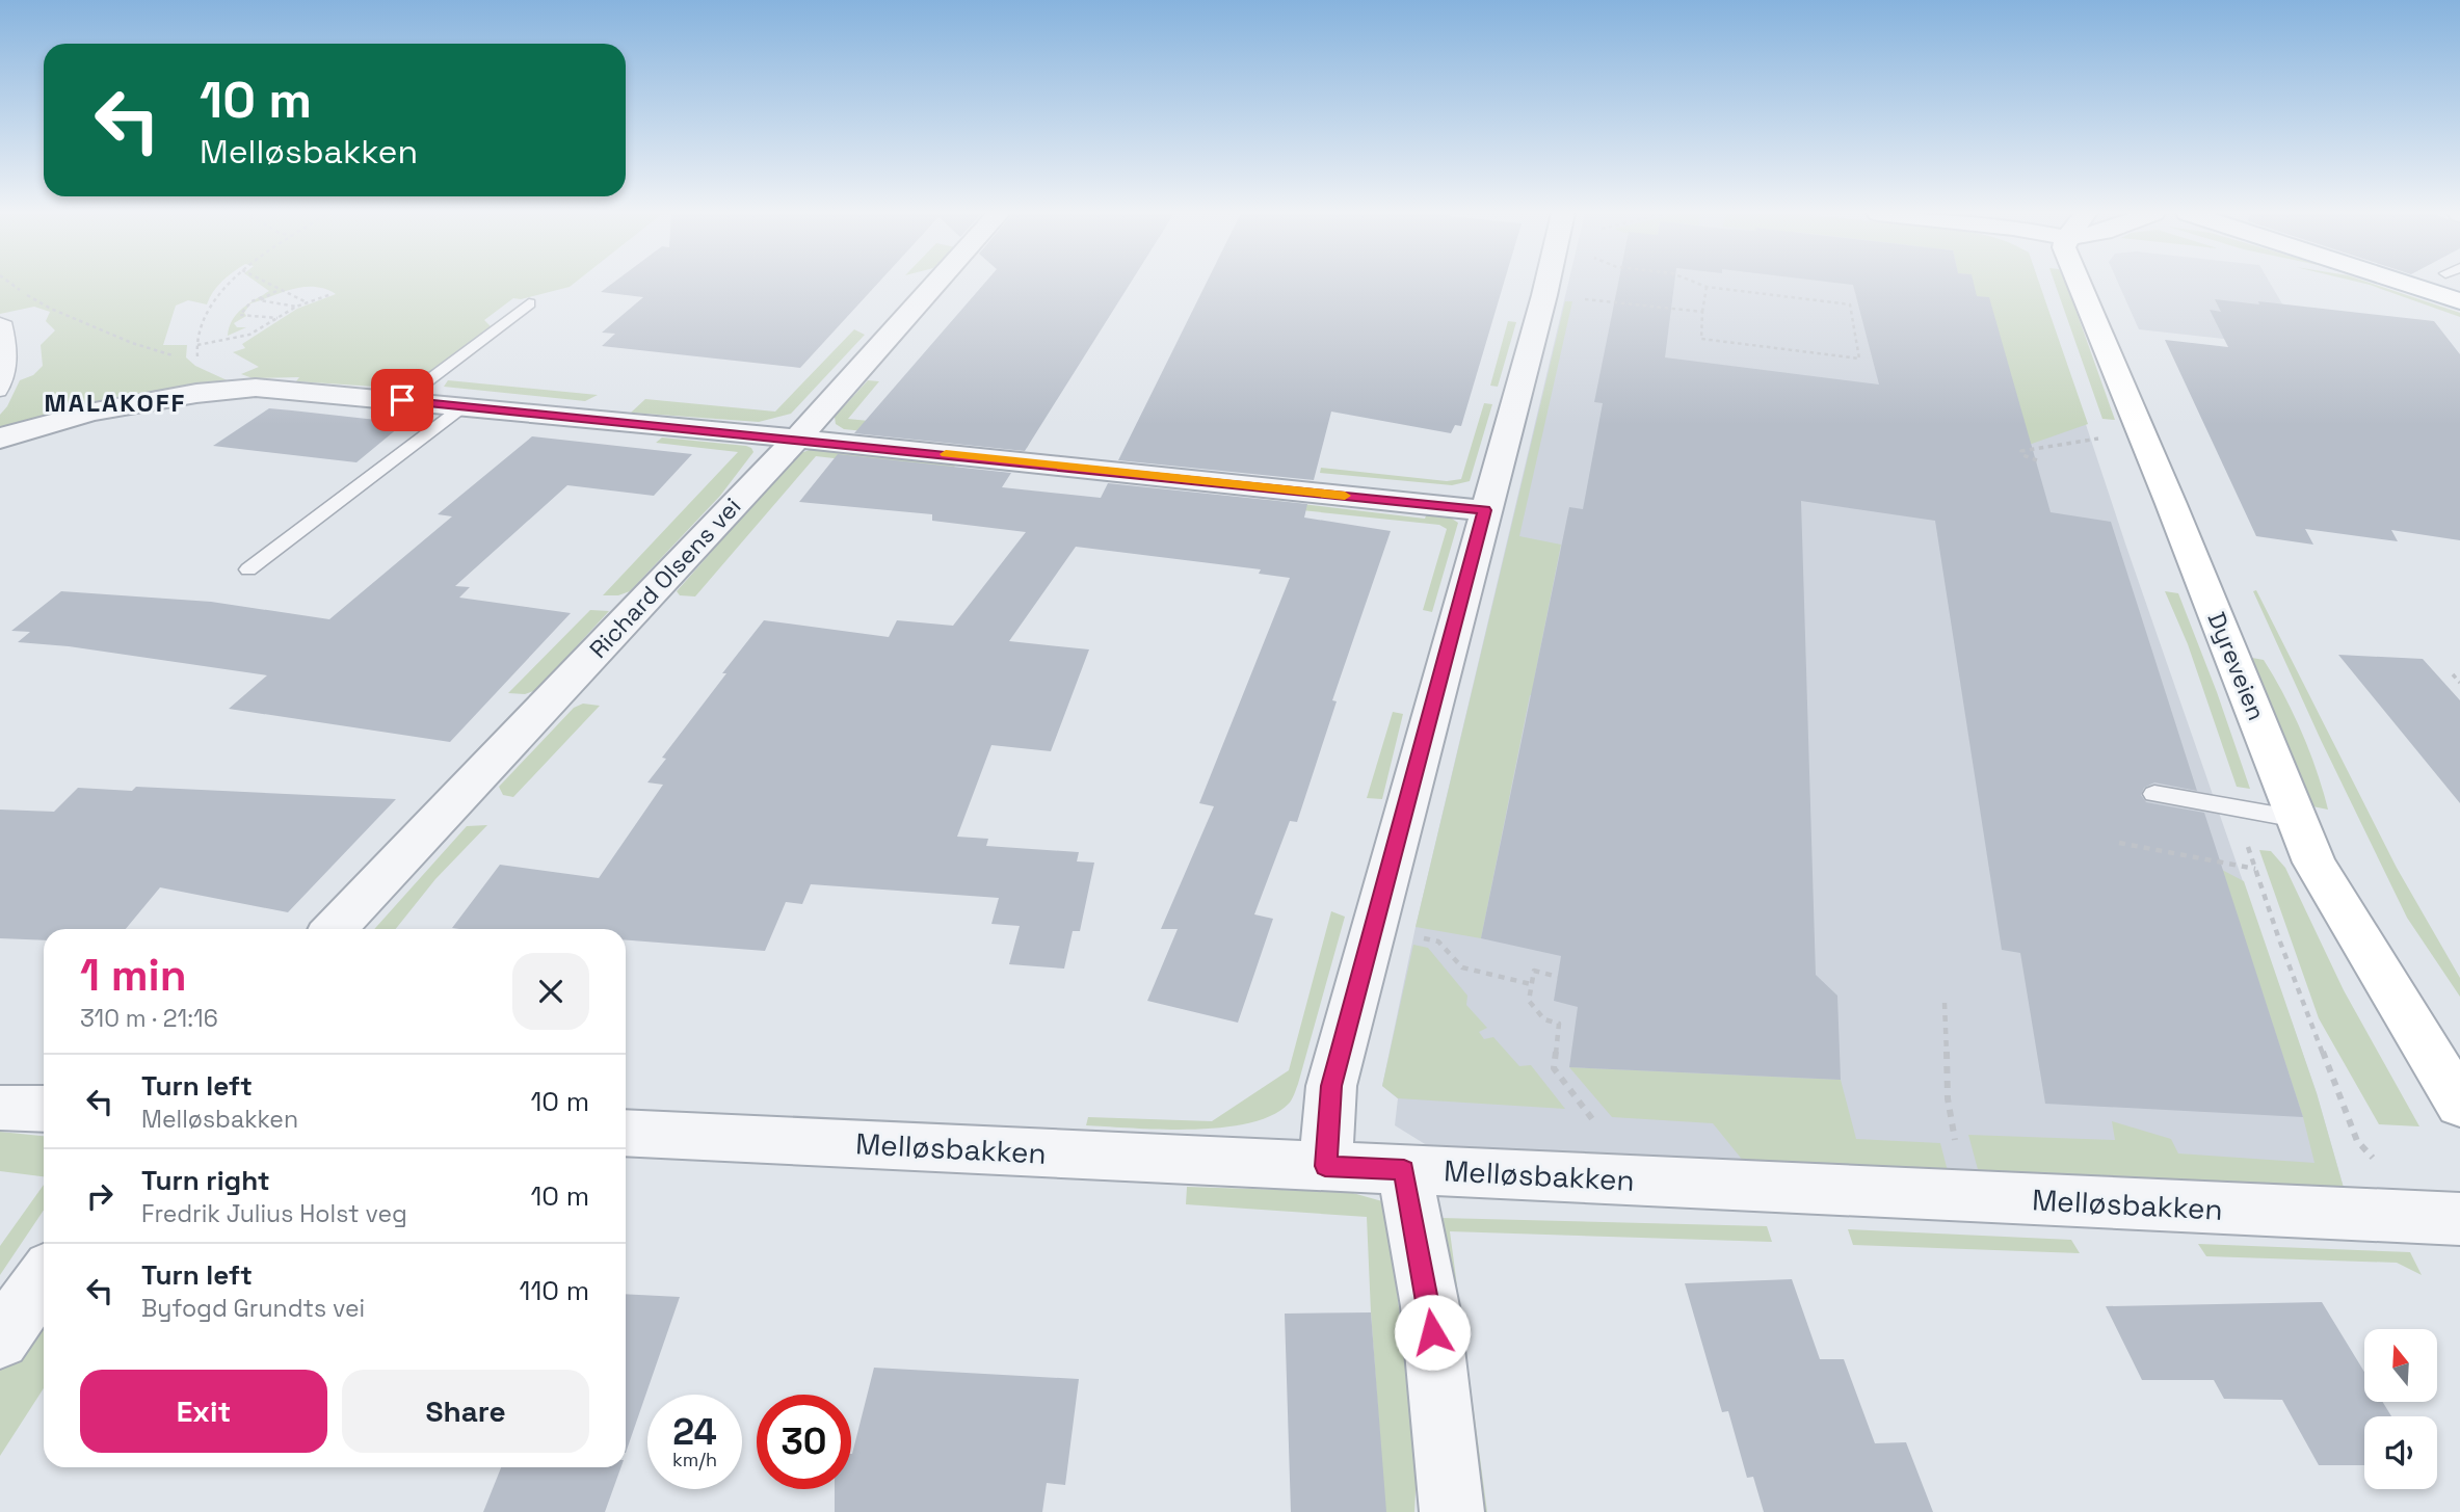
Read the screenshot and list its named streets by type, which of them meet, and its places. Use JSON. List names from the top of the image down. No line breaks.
{"streets":{"street":["Richard Olsens vei","Dyreveien","Melløsbakken"]},"districts":["MALAKOFF"],"north":"top","page":{"turn":["10 m","Melløsbakken"],"heading":["1 min","310 m · 21:16"],"list":[{"name":"Turn left","note":"Melløsbakken","value":"10 m"},{"name":"Turn right","note":"Fredrik Julius Holst veg","value":"10 m"},{"name":"Turn left","note":"Byfogd Grundts vei","value":"110 m"}],"buttons":["Exit","Share"],"speed":"24 km/h","limit":"30"}}
